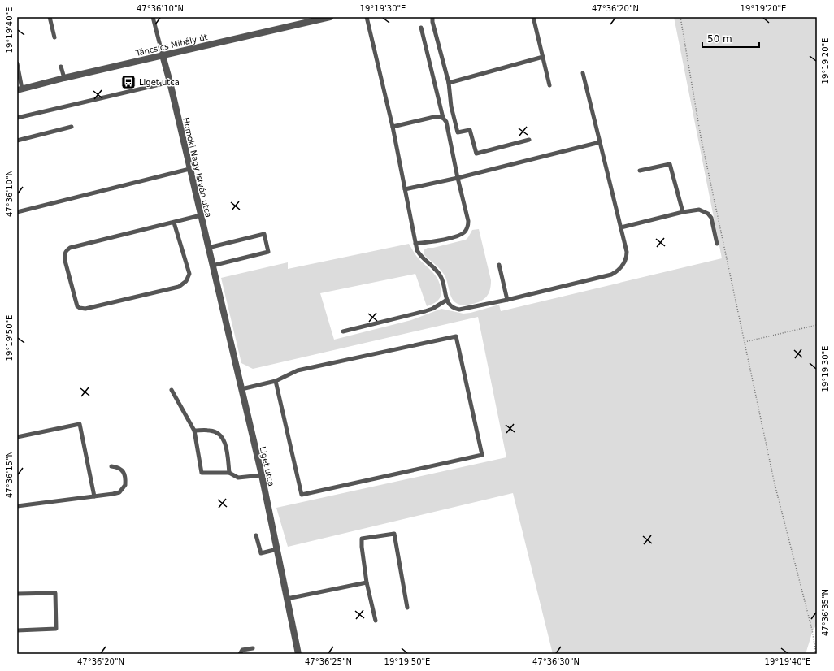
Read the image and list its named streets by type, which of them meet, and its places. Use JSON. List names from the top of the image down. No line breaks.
{"streets":{"street":["Táncsics Mihály út","Homoki Nagy István utca","Liget utca"]},"crossings":[["Táncsics Mihály út","Homoki Nagy István utca"],["Homoki Nagy István utca","Liget utca"]],"places":{"bus stop":["Liget utca"]},"scale_bar":"50 m","coordinates":["47°36'10\"N","19°19'30\"E","47°36'20\"N","19°19'20\"E","19°19'40\"E","19°19'50\"E","47°36'15\"N","47°36'35\"N","47°36'25\"N","47°36'30\"N"]}
